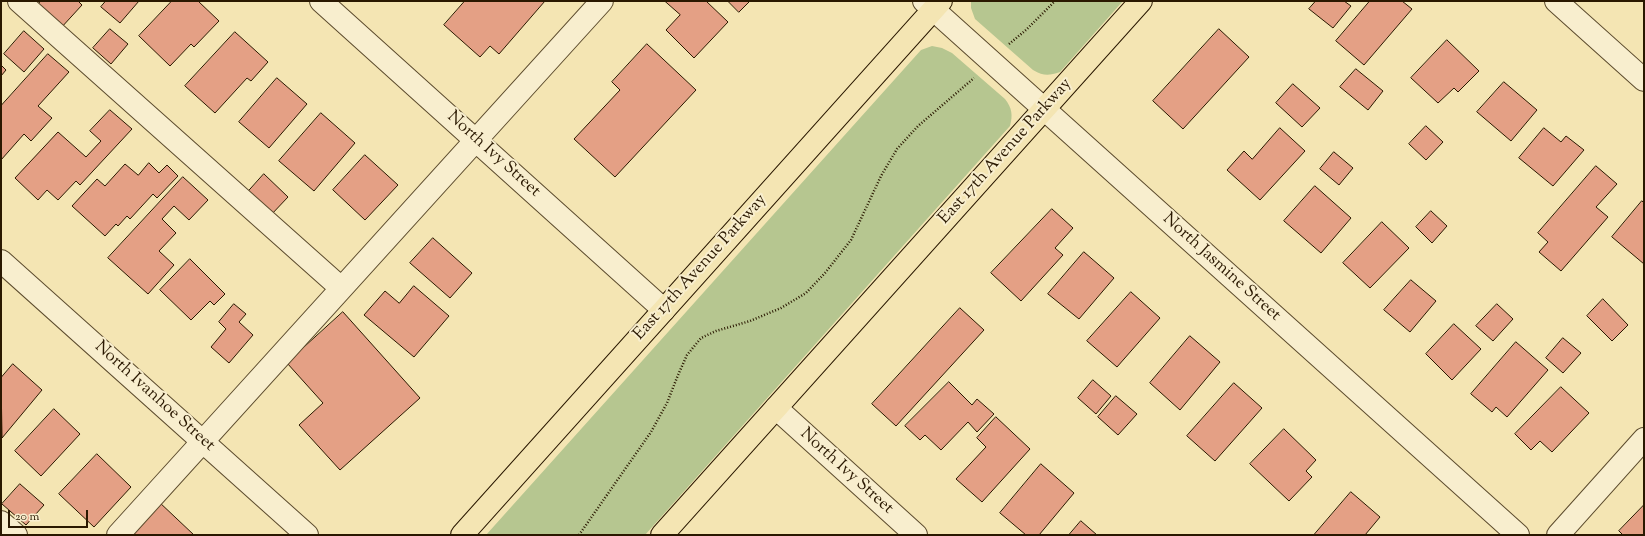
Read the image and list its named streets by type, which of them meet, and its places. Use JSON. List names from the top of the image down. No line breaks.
{"streets":{"main road":["East 17th Avenue Parkway"],"street":["North Ivy Street","North Jasmine Street","North Ivanhoe Street"]},"crossings":[["East 17th Avenue Parkway","North Ivy Street"],["East 17th Avenue Parkway","North Jasmine Street"]],"scale_bar":"20 m"}
